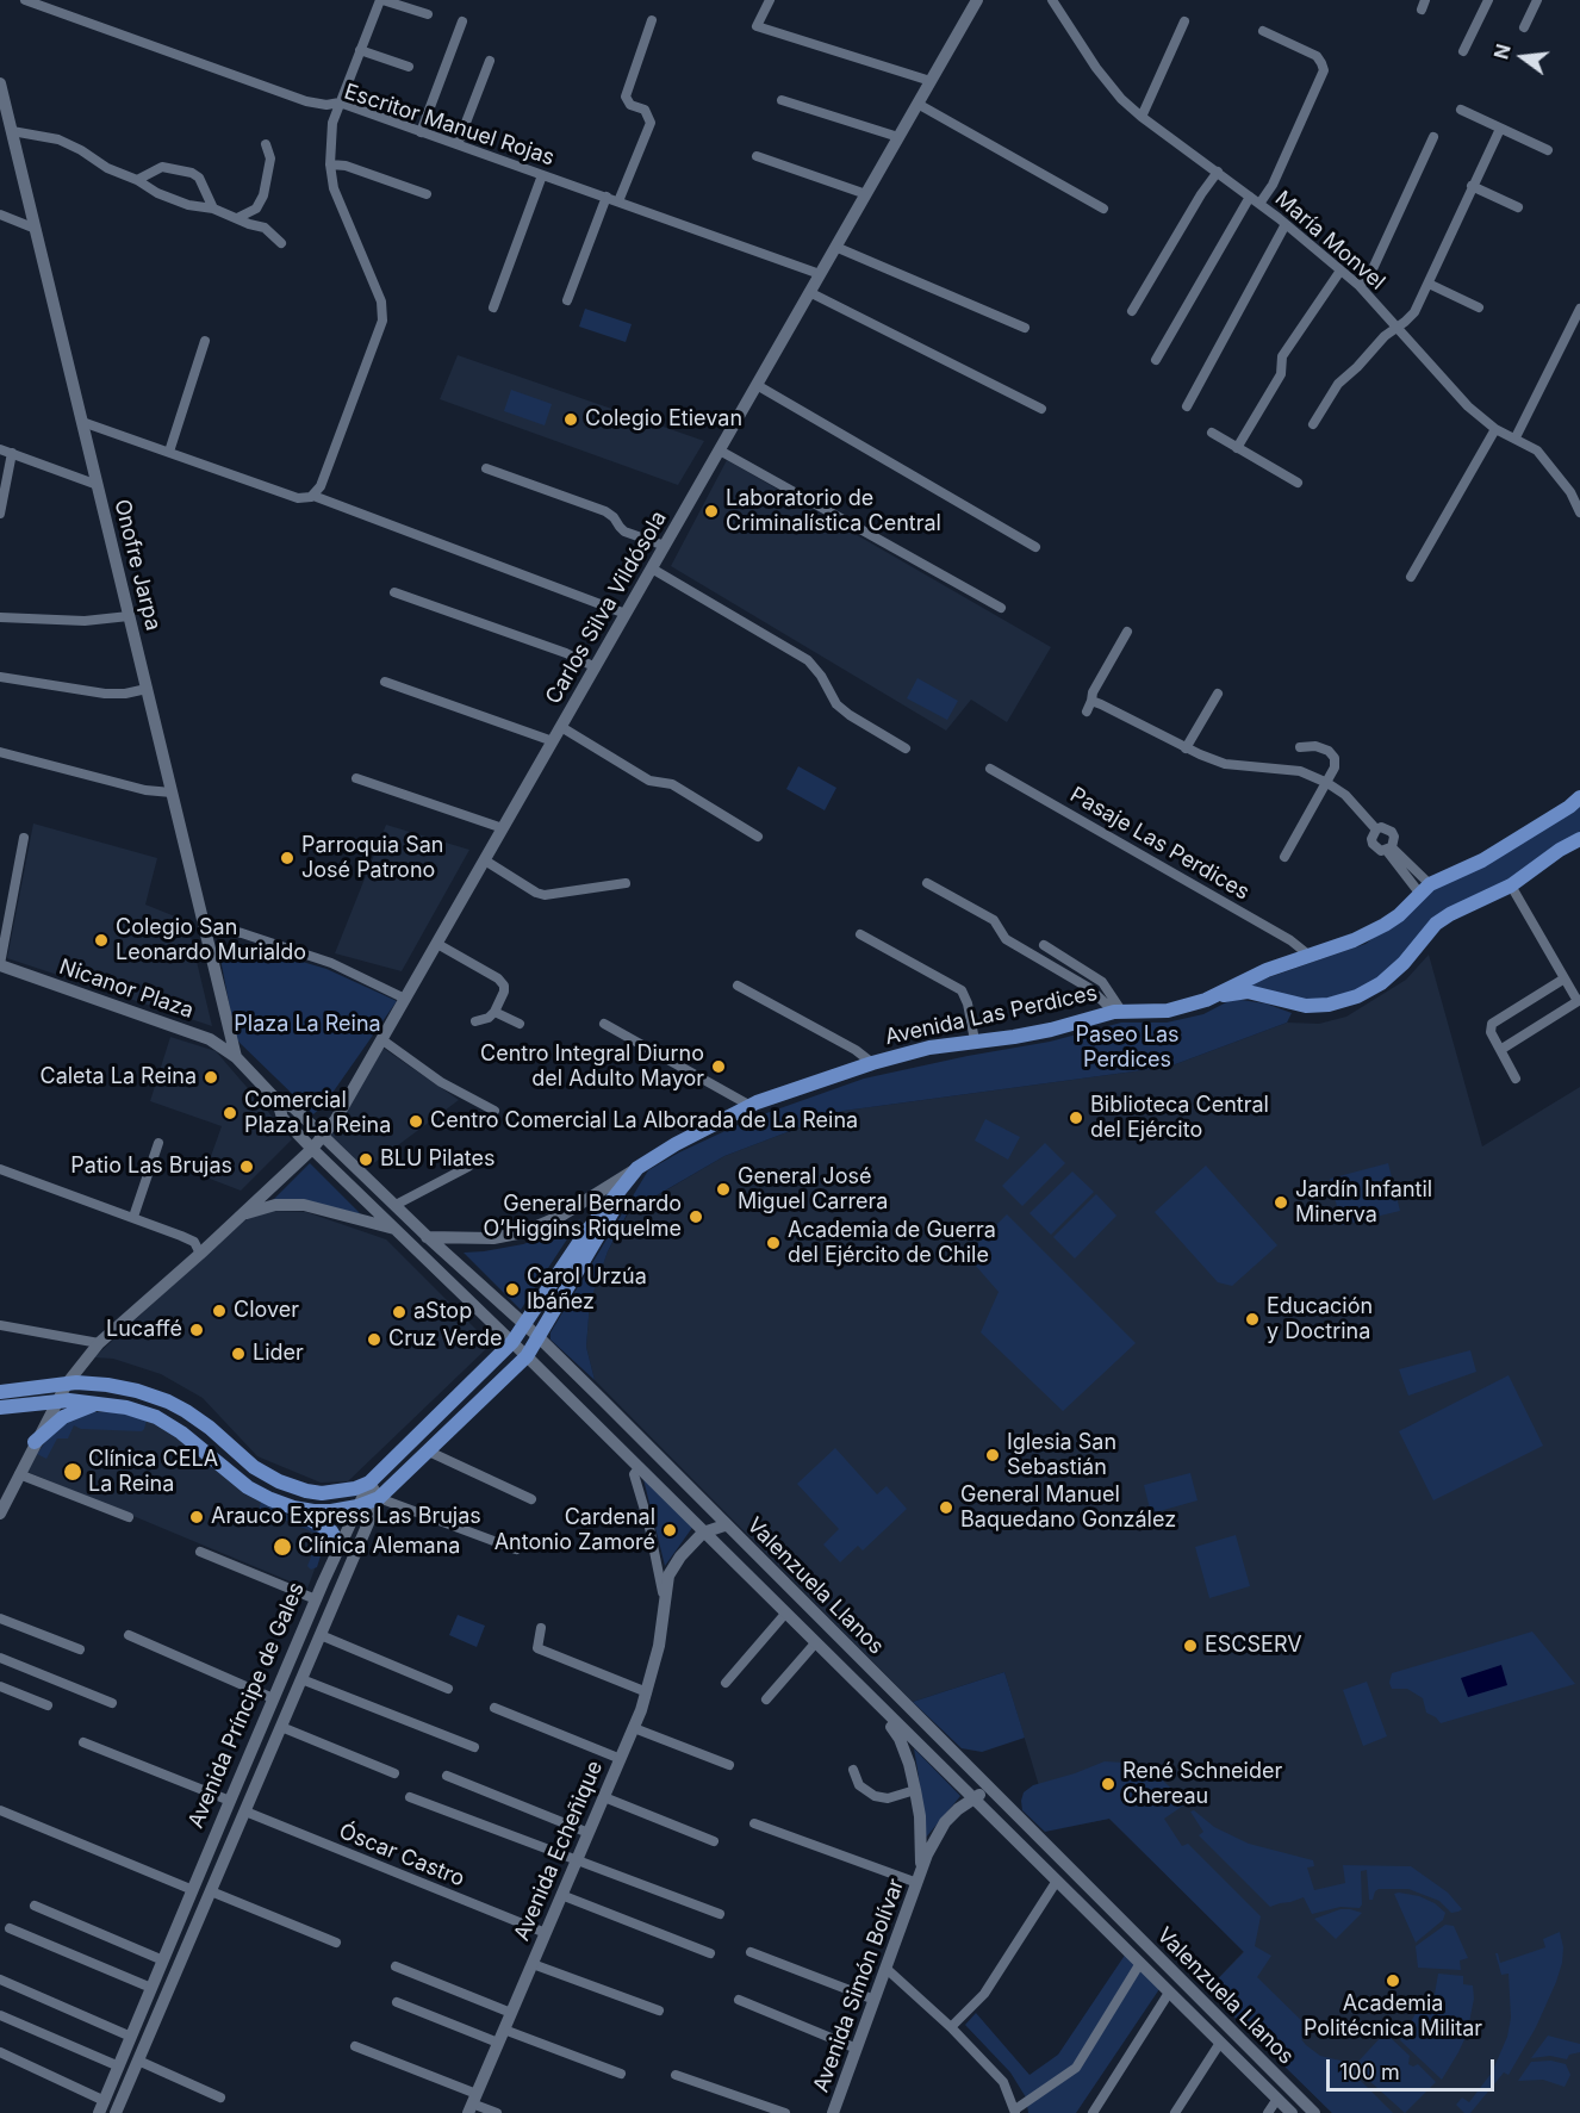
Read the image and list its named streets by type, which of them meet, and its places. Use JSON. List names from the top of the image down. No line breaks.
{"streets":{"main road":["Avenida Las Perdices","Avenida Príncipe de Gales"],"street":["Escritor Manuel Rojas","María Monvel","Onofre Jarpa","Carlos Silva Vildósola","Pasaje Las Perdices","Nicanor Plaza","Valenzuela Llanos","Avenida Echeñique","Óscar Castro","Avenida Simón Bolívar"]},"crossings":[["Escritor Manuel Rojas","Carlos Silva Vildósola"],["Onofre Jarpa","Nicanor Plaza"],["Onofre Jarpa","Valenzuela Llanos"],["Carlos Silva Vildósola","Valenzuela Llanos"],["Pasaje Las Perdices","Avenida Las Perdices"],["Nicanor Plaza","Valenzuela Llanos"],["Avenida Las Perdices","Valenzuela Llanos"],["Avenida Las Perdices","Avenida Príncipe de Gales"],["Valenzuela Llanos","Avenida Príncipe de Gales"],["Valenzuela Llanos","Avenida Echeñique"],["Valenzuela Llanos","Avenida Simón Bolívar"],["Avenida Príncipe de Gales","Óscar Castro"],["Avenida Echeñique","Óscar Castro"]],"parks":["Plaza La Reina","Paseo Las Perdices"],"places":["Colegio Etievan","Laboratorio de Criminalística Central","Parroquia San José Patrono","Colegio San Leonardo Murialdo","Centro Integral Diurno del Adulto Mayor","Caleta La Reina","Comercial Plaza La Reina","Biblioteca Central del Ejército","Centro Comercial La Alborada de La Reina","BLU Pilates","Patio Las Brujas","General José Miguel Carrera","Jardín Infantil Minerva","General Bernardo O’Higgins Riquelme","Academia de Guerra del Ejército de Chile","Carol Urzúa Ibáñez","Clover","aStop","Educación y Doctrina","Lucaffé","Cruz Verde","Lider","Iglesia San Sebastián","Clínica CELA La Reina","General Manuel Baquedano González","Arauco Express Las Brujas","Cardenal Antonio Zamoré","Clínica Alemana","ESCSERV","René Schneider Chereau","Academia Politécnica Militar"],"scale_bar":"100 m","north":"left"}
